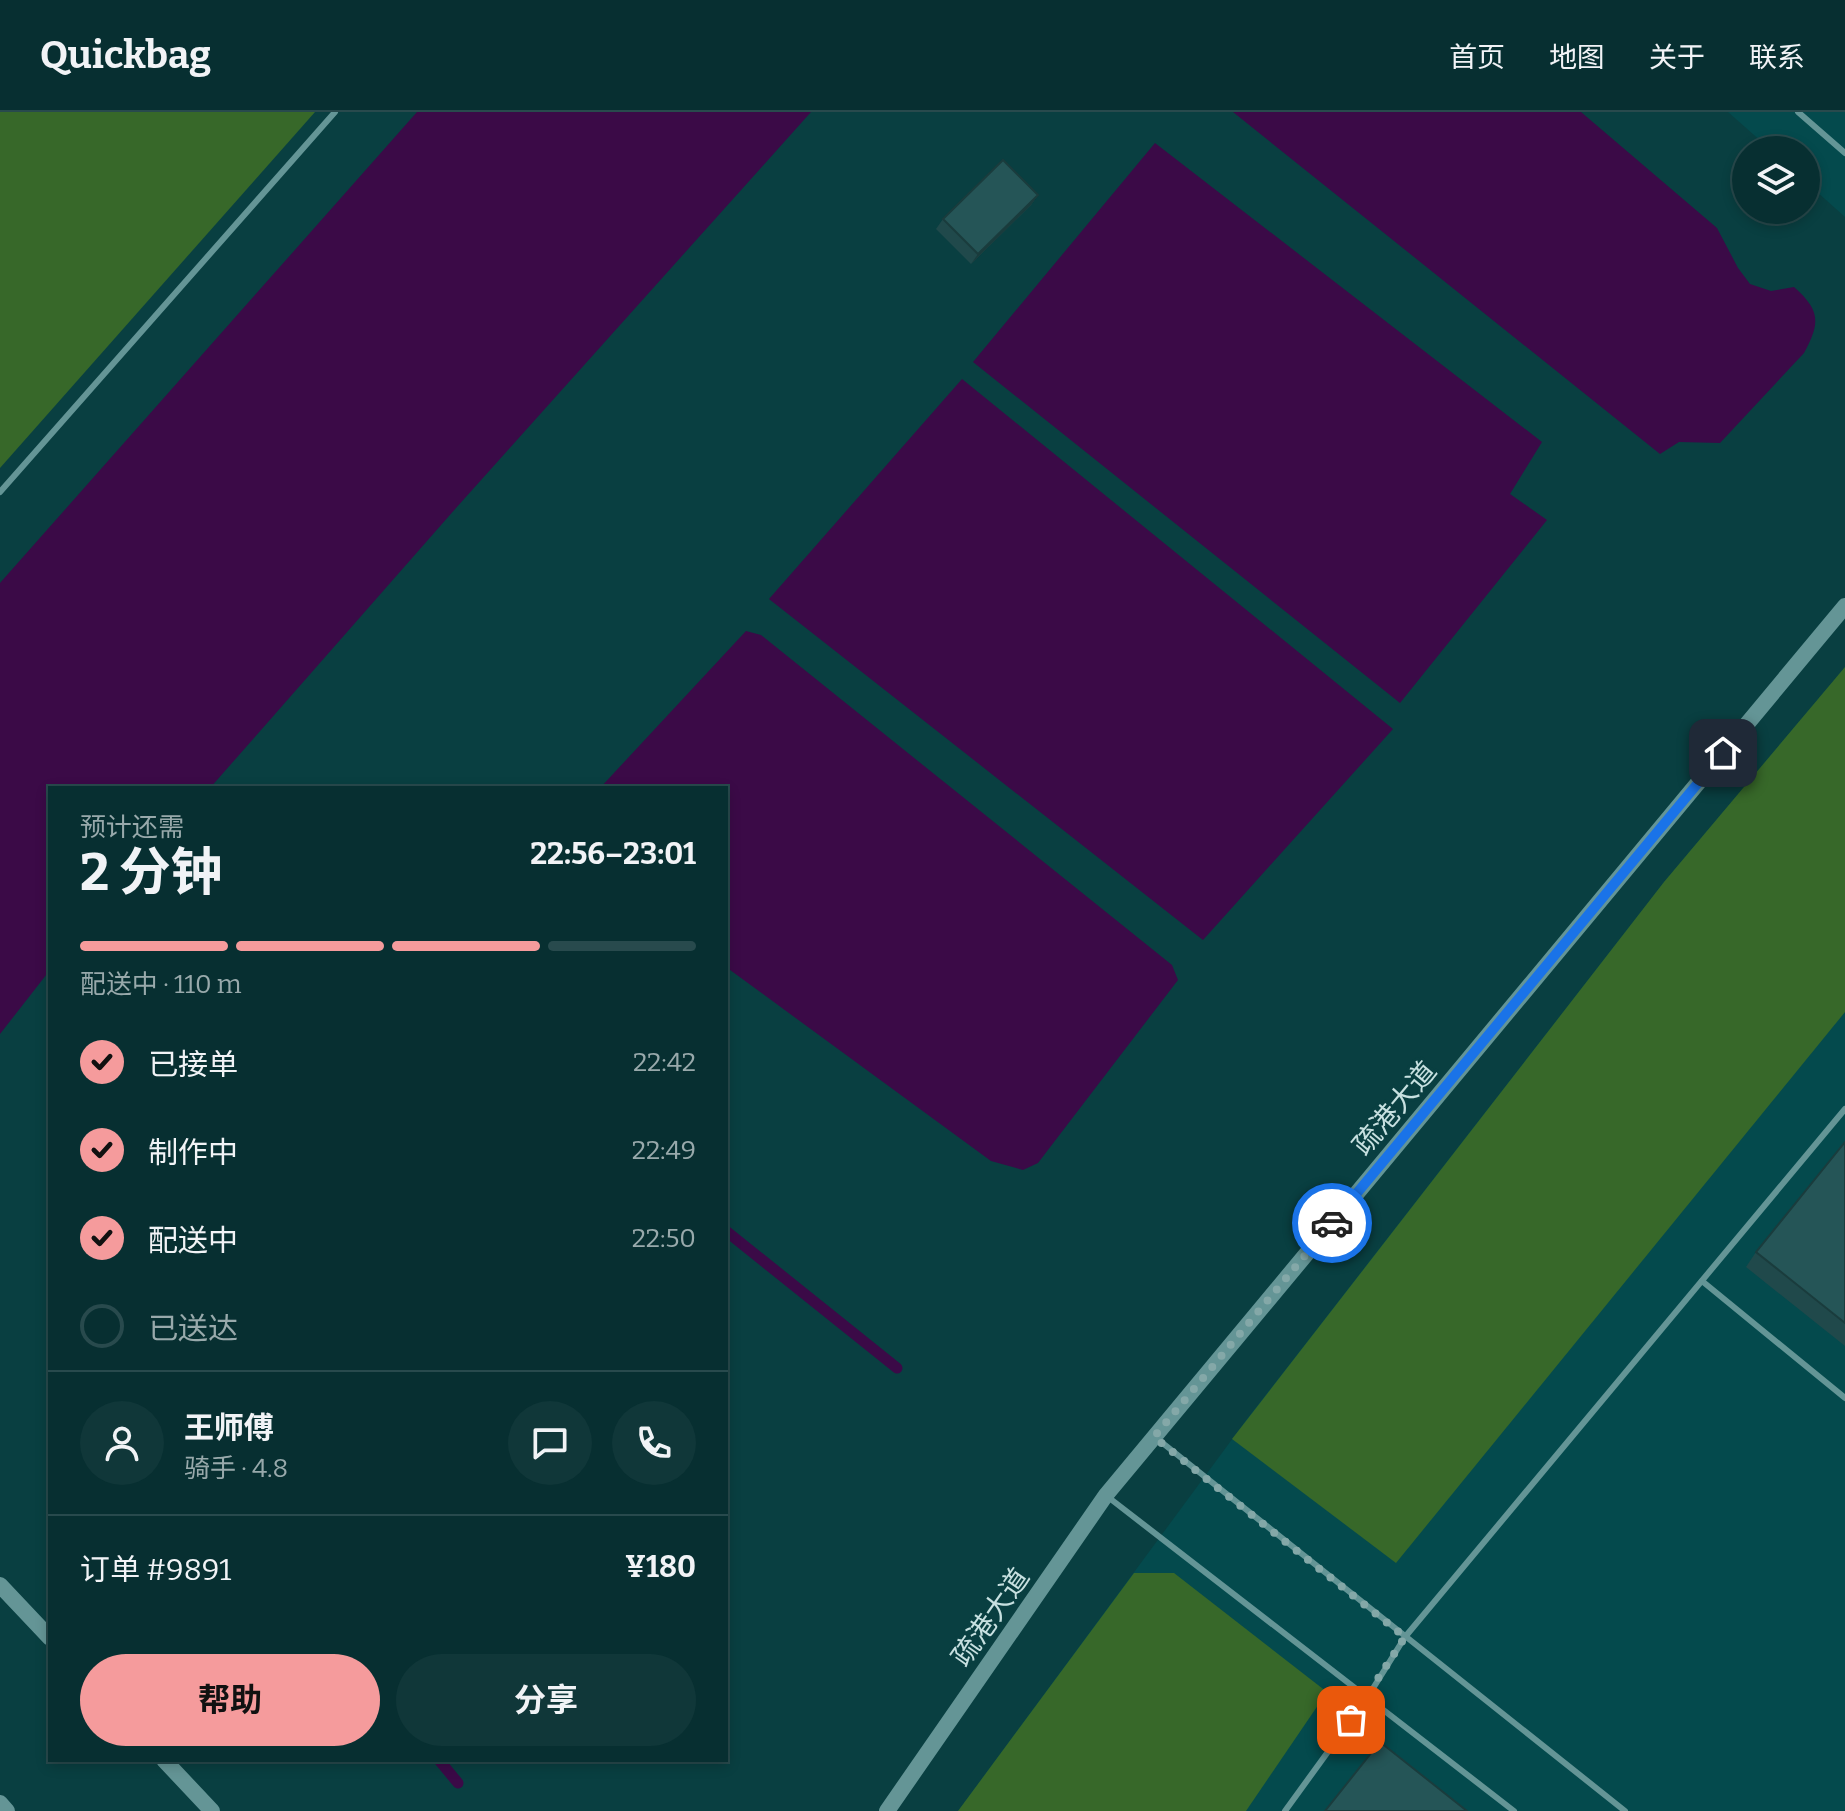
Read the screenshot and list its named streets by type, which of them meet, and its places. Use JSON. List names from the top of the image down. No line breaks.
{"streets":{"main road":["疏港大道"]},"page":{"header":"Quickbag","nav":["首页","地图","关于","联系"],"heading":["2 分钟","预计还需","22:56–23:01"],"panel":["王师傅","骑手 · 4.8","订单 #9891","¥180"],"bar":"配送中 · 110 m","list":[["已接单","22:42"],["制作中","22:49"],["配送中","22:50"],"已送达"],"buttons":["帮助","分享"]}}
